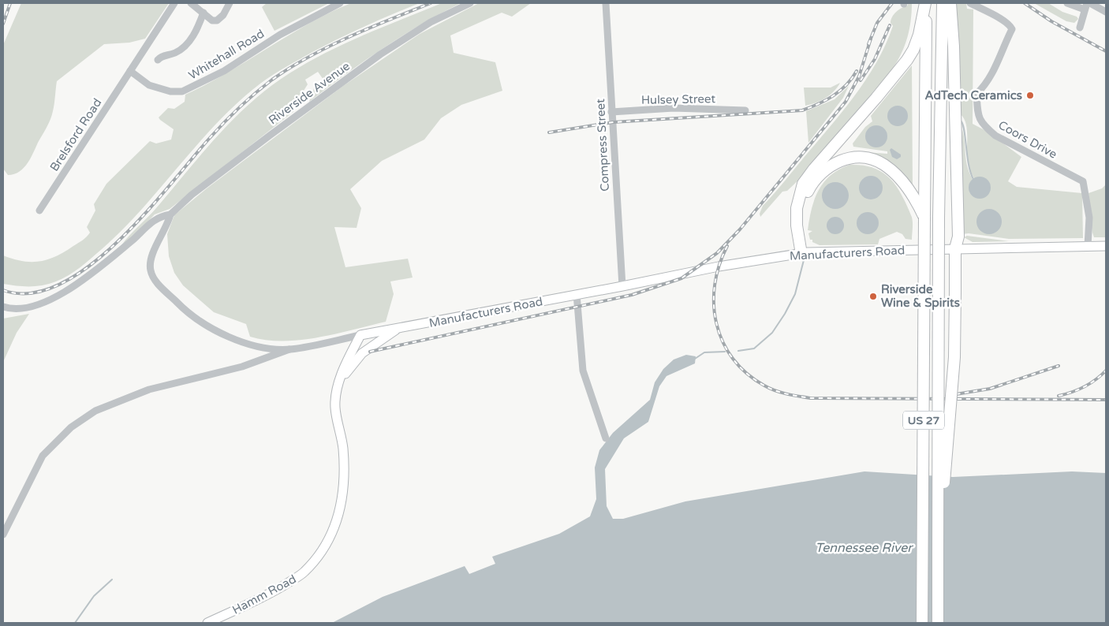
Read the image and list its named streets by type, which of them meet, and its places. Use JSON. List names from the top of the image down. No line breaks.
{"streets":{"highway":["US 27"],"main road":["Manufacturers Road","Hamm Road"],"street":["Whitehall Road","Riverside Avenue","Hulsey Street","Brelsford Road","Coors Drive","Compress Street"]},"crossings":[["Whitehall Road","Brelsford Road"],["Riverside Avenue","Manufacturers Road"],["Hulsey Street","Compress Street"],["Coors Drive","Manufacturers Road"],["Compress Street","Manufacturers Road"],["Manufacturers Road","Hamm Road"]],"water":["Tennessee River"],"places":["AdTech Ceramics","Riverside Wine & Spirits"]}
